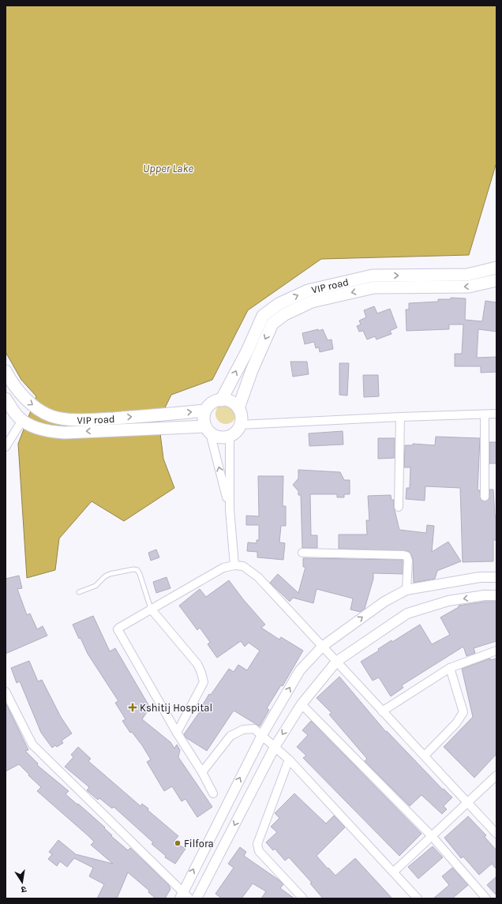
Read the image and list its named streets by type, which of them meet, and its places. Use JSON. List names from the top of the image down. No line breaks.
{"streets":{"main road":["VIP road"]},"water":["Upper Lake"],"places":{"health":["Kshitij Hospital"],"other":["Filfora"]},"north":"bottom"}
